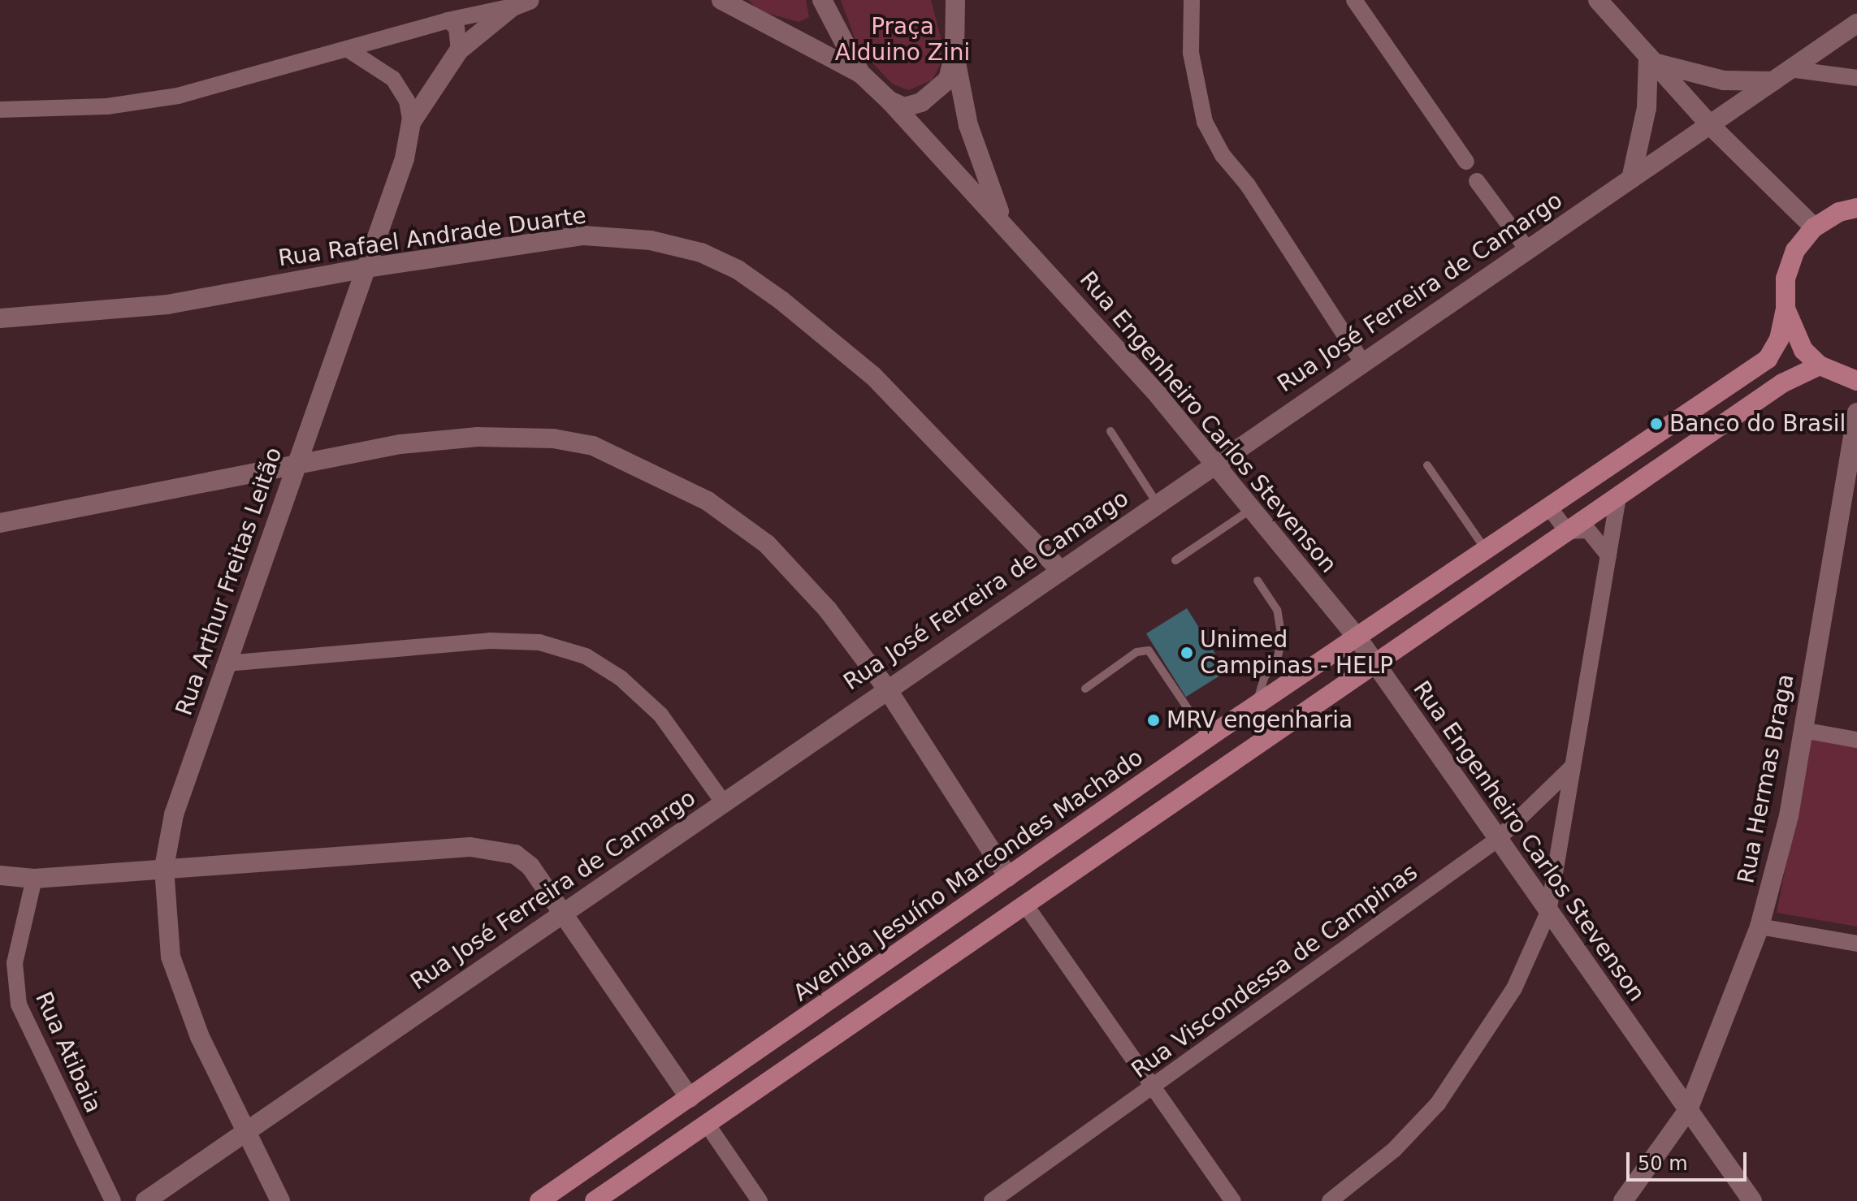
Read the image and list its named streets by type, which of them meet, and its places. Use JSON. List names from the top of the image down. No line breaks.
{"streets":{"main road":["Avenida Jesuíno Marcondes Machado"],"street":["Rua Rafael Andrade Duarte","Rua José Ferreira de Camargo","Rua Engenheiro Carlos Stevenson","Rua Arthur Freitas Leitão","Rua Hermas Braga","Rua Viscondessa de Campinas","Rua Atibaia"]},"crossings":[["Rua Rafael Andrade Duarte","Rua José Ferreira de Camargo"],["Rua Rafael Andrade Duarte","Rua Arthur Freitas Leitão"],["Rua José Ferreira de Camargo","Rua Engenheiro Carlos Stevenson"],["Rua José Ferreira de Camargo","Rua Arthur Freitas Leitão"],["Rua Engenheiro Carlos Stevenson","Rua Hermas Braga"],["Rua Engenheiro Carlos Stevenson","Avenida Jesuíno Marcondes Machado"],["Rua Engenheiro Carlos Stevenson","Rua Viscondessa de Campinas"]],"parks":["Praça Alduino Zini"],"places":["Banco do Brasil","Unimed Campinas - HELP","MRV engenharia"],"scale_bar":"50 m"}
